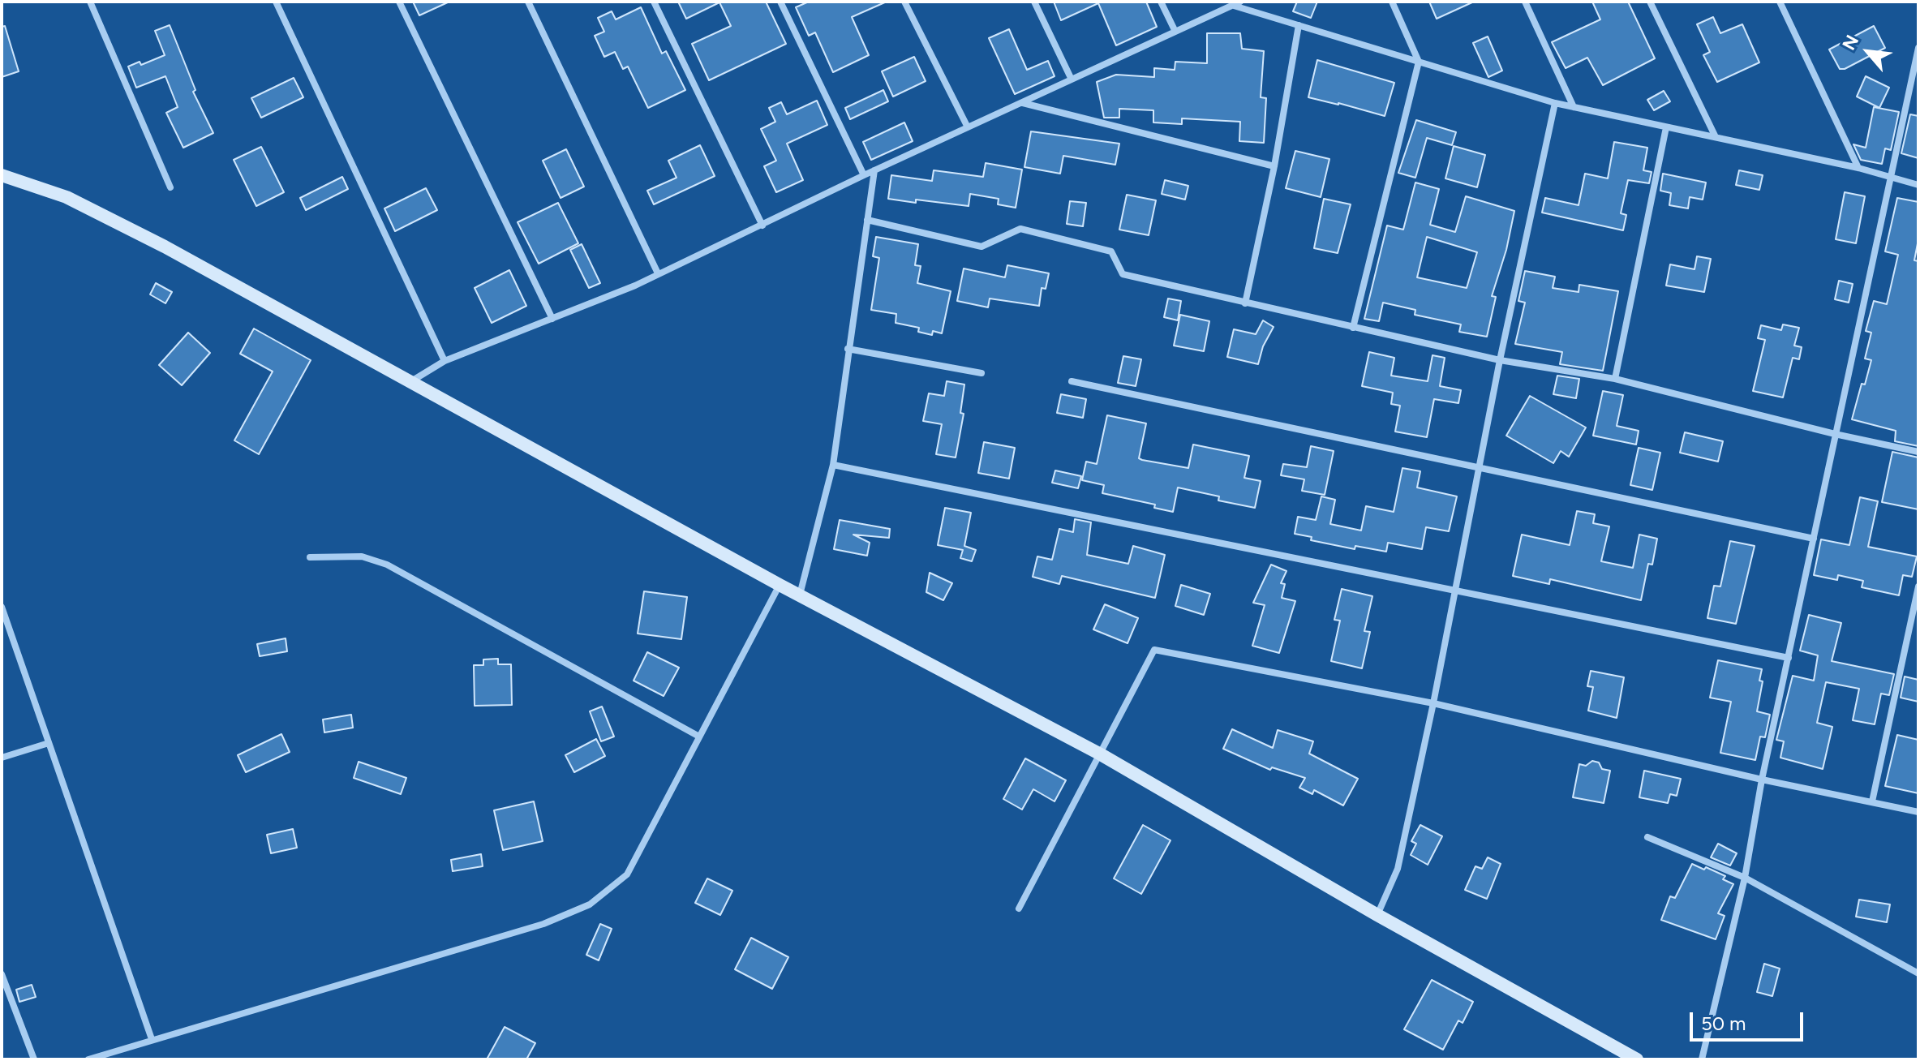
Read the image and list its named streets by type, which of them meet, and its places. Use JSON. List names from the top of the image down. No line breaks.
{"scale_bar":"50 m","north":"top left"}
